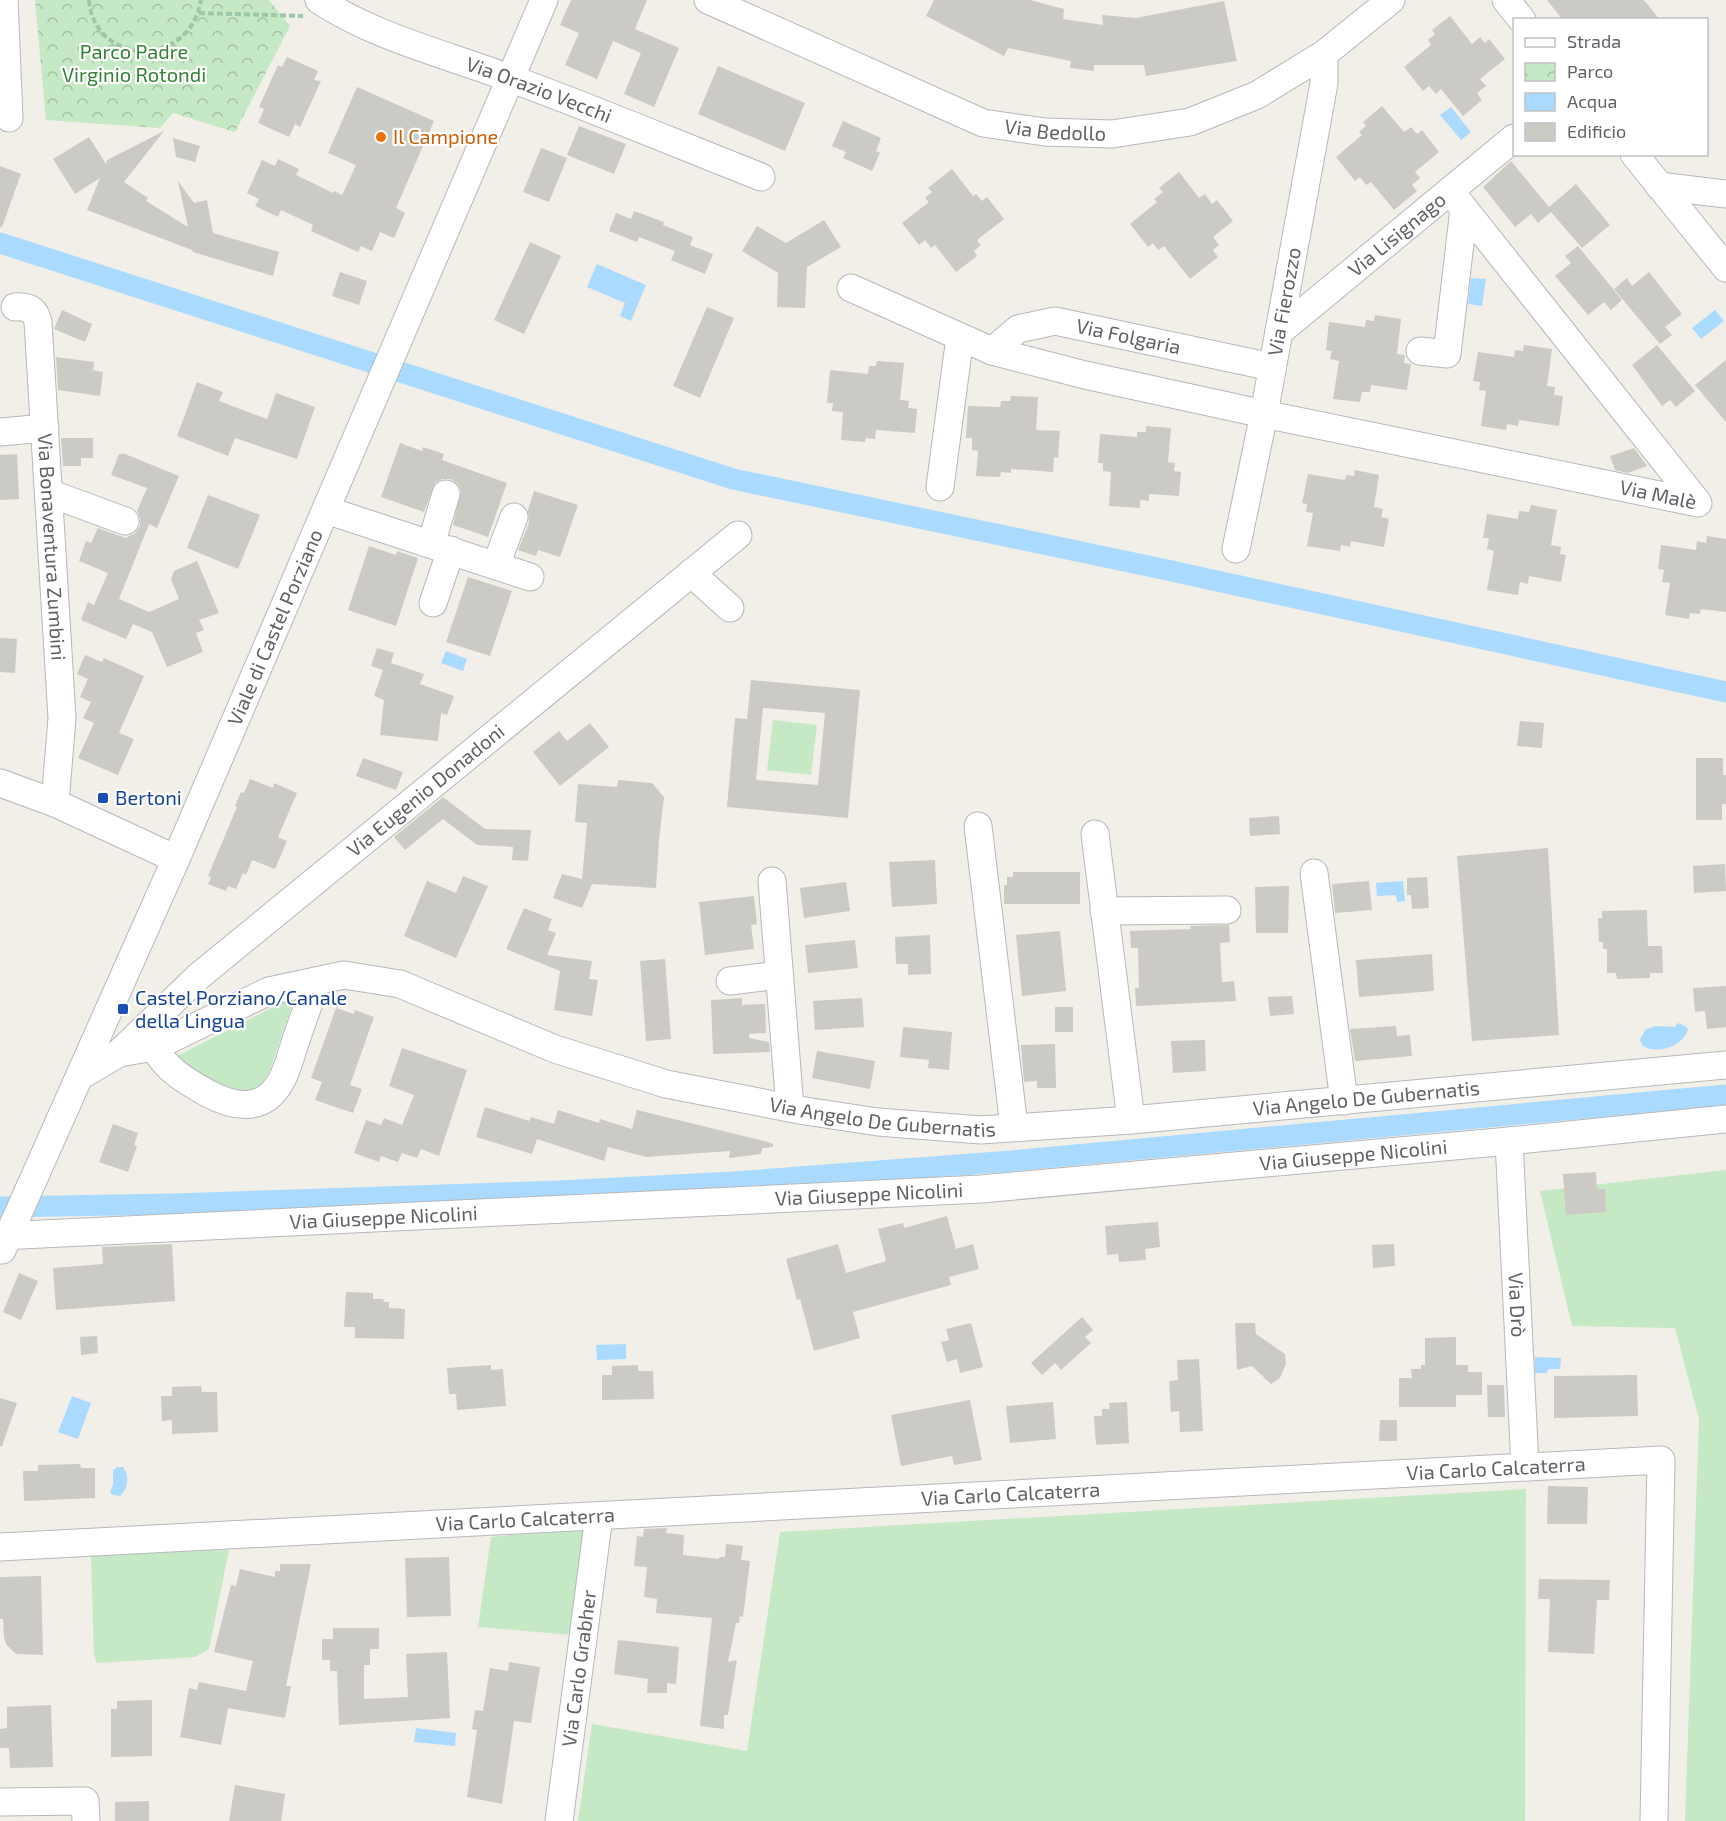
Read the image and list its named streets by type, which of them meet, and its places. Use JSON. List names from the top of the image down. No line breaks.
{"streets":{"street":["Via Orazio Vecchi","Via Bedollo","Via Lisignago","Via Fierozzo","Via Folgaria","Via Malè","Via Bonaventura Zumbini","Viale di Castel Porziano","Via Eugenio Donadoni","Via Angelo De Gubernatis","Via Giuseppe Nicolini","Via Drò","Via Carlo Calcaterra","Via Carlo Grabher"]},"crossings":[["Via Orazio Vecchi","Viale di Castel Porziano"],["Via Bedollo","Via Fierozzo"],["Via Lisignago","Via Fierozzo"],["Via Lisignago","Via Malè"],["Via Fierozzo","Via Folgaria"],["Via Fierozzo","Via Malè"],["Viale di Castel Porziano","Via Angelo De Gubernatis"],["Viale di Castel Porziano","Via Giuseppe Nicolini"],["Via Eugenio Donadoni","Via Angelo De Gubernatis"],["Via Giuseppe Nicolini","Via Drò"],["Via Drò","Via Carlo Calcaterra"],["Via Carlo Calcaterra","Via Carlo Grabher"]],"parks":["Parco Padre Virginio Rotondi"],"places":{"other":["Il Campione"],"transit":["Bertoni","Castel Porziano/Canale della Lingua"]},"legend":["Strada","Parco","Acqua","Edificio"]}
